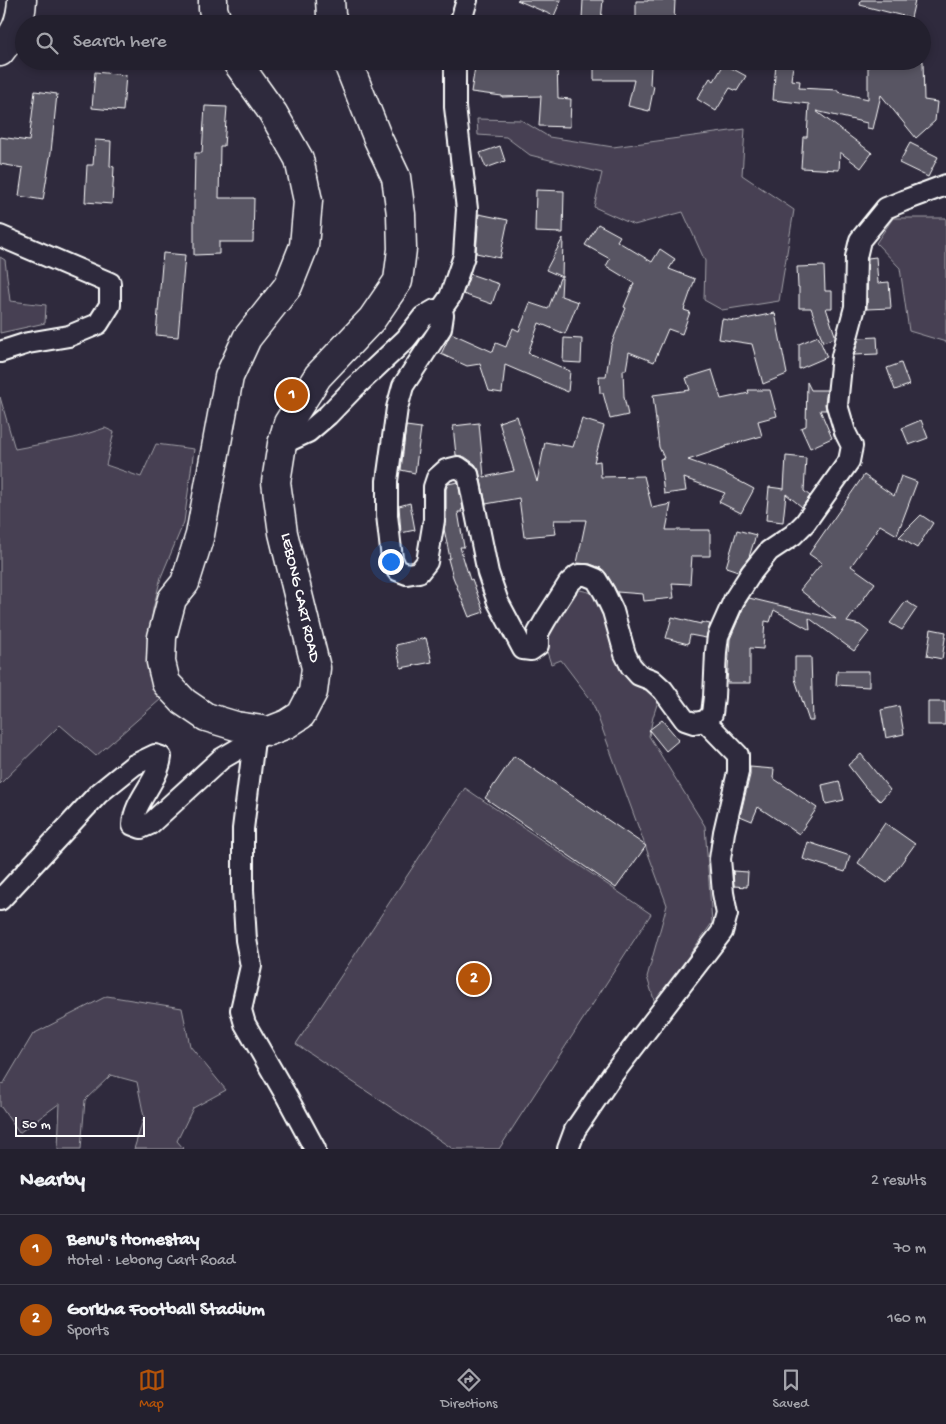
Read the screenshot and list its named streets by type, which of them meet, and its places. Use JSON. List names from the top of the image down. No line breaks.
{"streets":{"highway":["LEBONG CART ROAD"]},"scale_bar":"50 m","page":{"search":"Search here","pins":["1","2"],"scale":"50 m","heading":["Nearby","2 results"],"list":[{"mark":"1","name":"Benu's Homestay","note":"Hotel · Lebong Cart Road","value":"70 m"},{"mark":"2","name":"Gorkha Football Stadium","note":"Sports","value":"160 m"}],"nav":["Map","Directions","Saved"]}}
